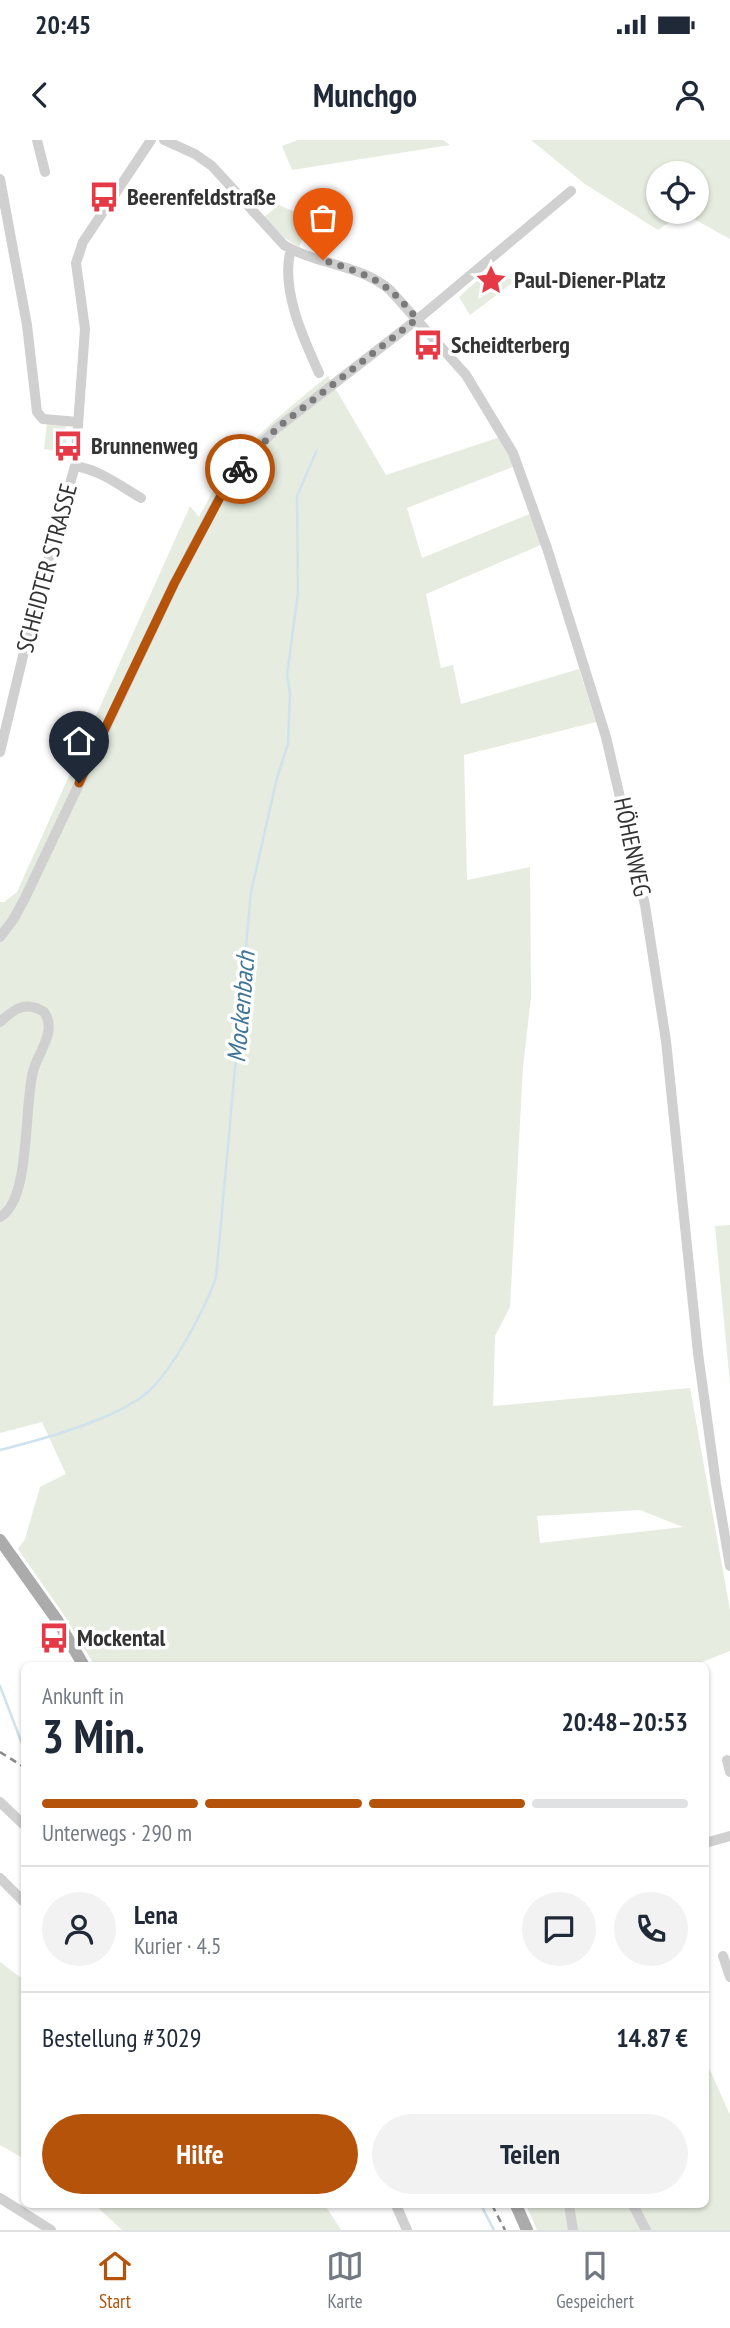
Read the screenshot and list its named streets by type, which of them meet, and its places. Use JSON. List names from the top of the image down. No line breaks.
{"streets":{"street":["SCHEIDTER STRASSE","HÖHENWEG"]},"water":["Mockenbach"],"places":{"bus stop":["Beerenfeldstraße","Scheidterberg","Brunnenweg","Mockental"],"place":["Paul-Diener-Platz"]},"page":{"status":"20:45","header":"Munchgo","heading":["3 Min.","Ankunft in","20:48–20:53"],"panel":["Lena","Kurier · 4.5","Bestellung #3029","14.87 €"],"bar":"Unterwegs · 290 m","buttons":["Hilfe","Teilen"],"tabs":["Start","Karte","Gespeichert"]}}
